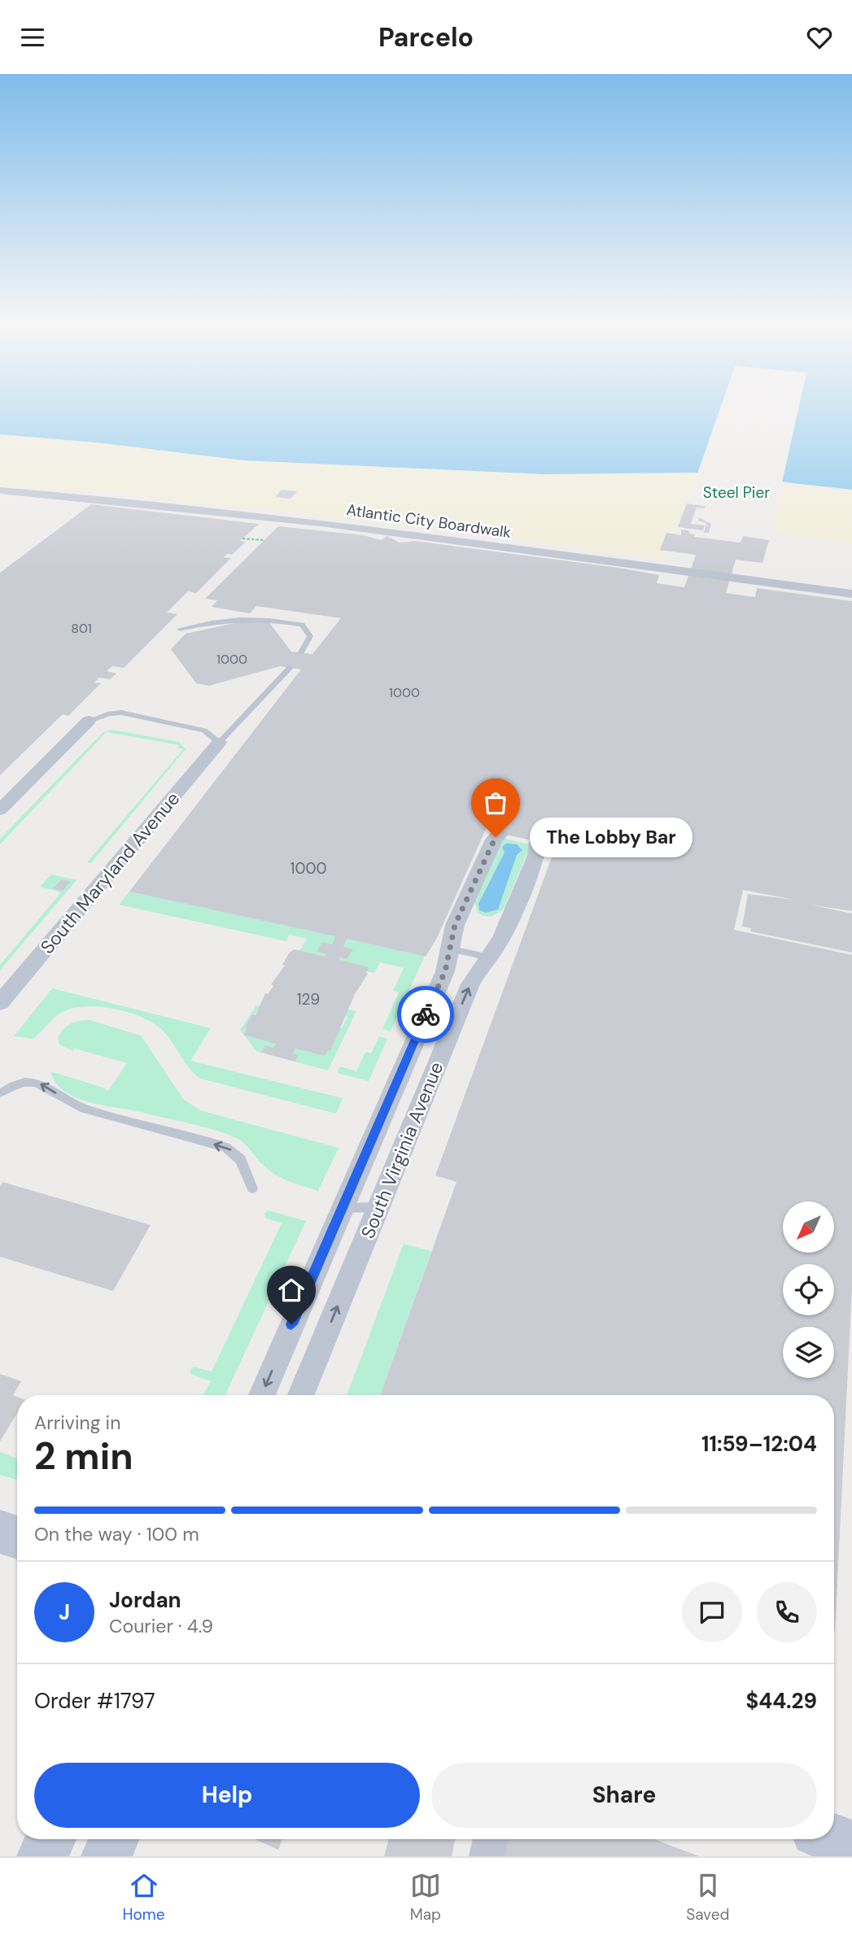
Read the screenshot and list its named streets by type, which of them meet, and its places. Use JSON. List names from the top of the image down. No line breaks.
{"streets":{"street":["Atlantic City Boardwalk","South Maryland Avenue","South Virginia Avenue"]},"parks":["Steel Pier"],"places":["The Lobby Bar"],"house_numbers":["801","1000","1000","1000","129"],"north":"bottom left","page":{"header":"Parcelo","bubble":"The Lobby Bar","heading":["2 min","Arriving in","11:59–12:04"],"panel":["Jordan","Courier · 4.9","Order #1797","$44.29"],"bar":"On the way · 100 m","round":"J","buttons":["Help","Share"],"tabs":["Home","Map","Saved"]}}
